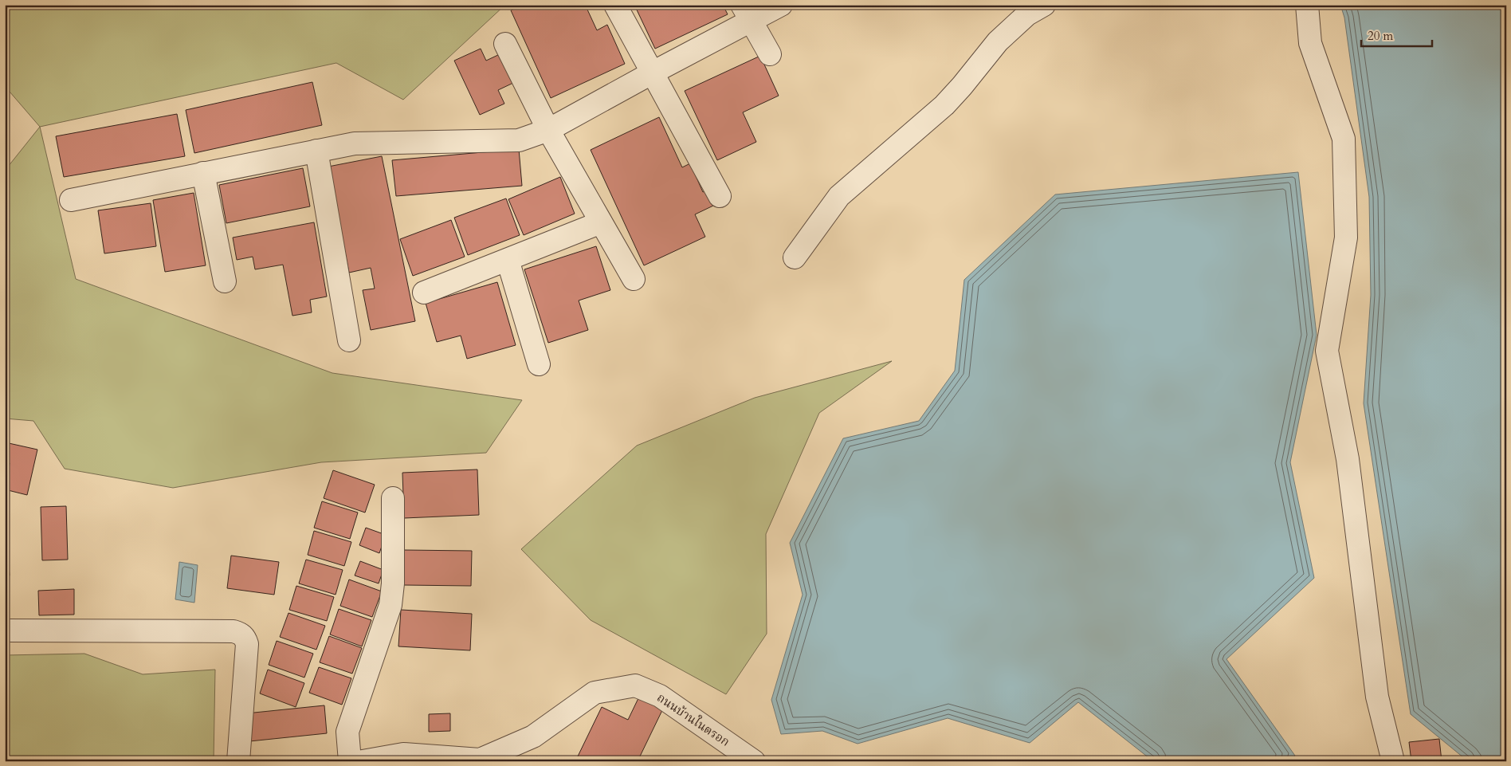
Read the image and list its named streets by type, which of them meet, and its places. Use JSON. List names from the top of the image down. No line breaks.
{"streets":{"street":["ถนนบ้านในตรอก"]},"scale_bar":"20 m"}
